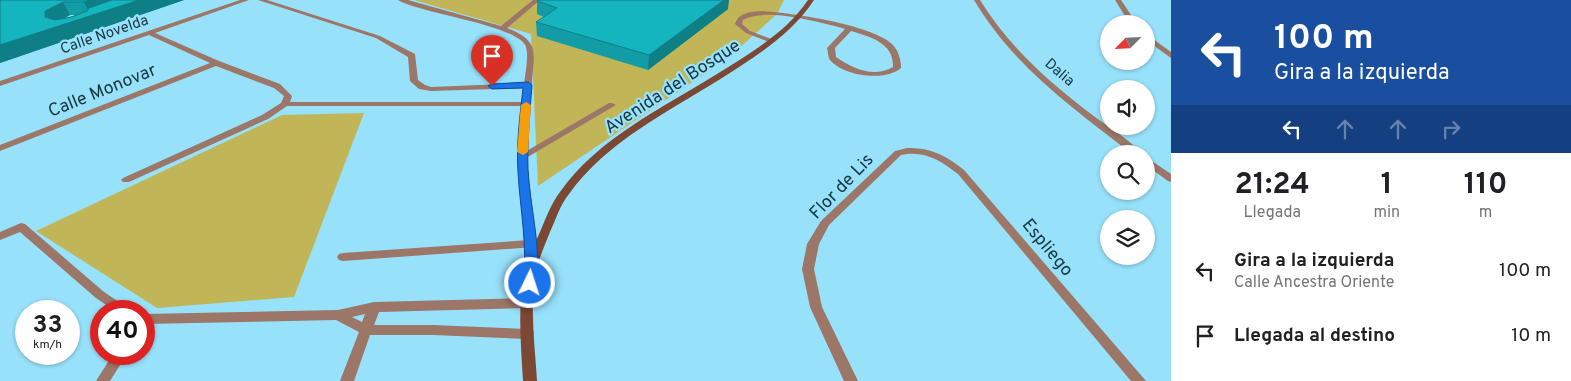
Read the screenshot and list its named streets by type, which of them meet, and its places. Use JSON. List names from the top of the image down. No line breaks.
{"streets":{"street":["Calle Novelda","Dalia","Avenida del Bosque","Calle Monovar","Flor de Lis","Espliego"]},"crossings":[["Flor de Lis","Espliego"]],"north":"bottom left","page":{"turn":["100 m","Gira a la izquierda"],"eta":["21:24","Llegada","1","min","110","m"],"list":[{"name":"Gira a la izquierda","note":"Calle Ancestra Oriente","value":"100 m"},{"name":"Llegada al destino","value":"10 m"}],"speed":"33 km/h","limit":"40"}}
